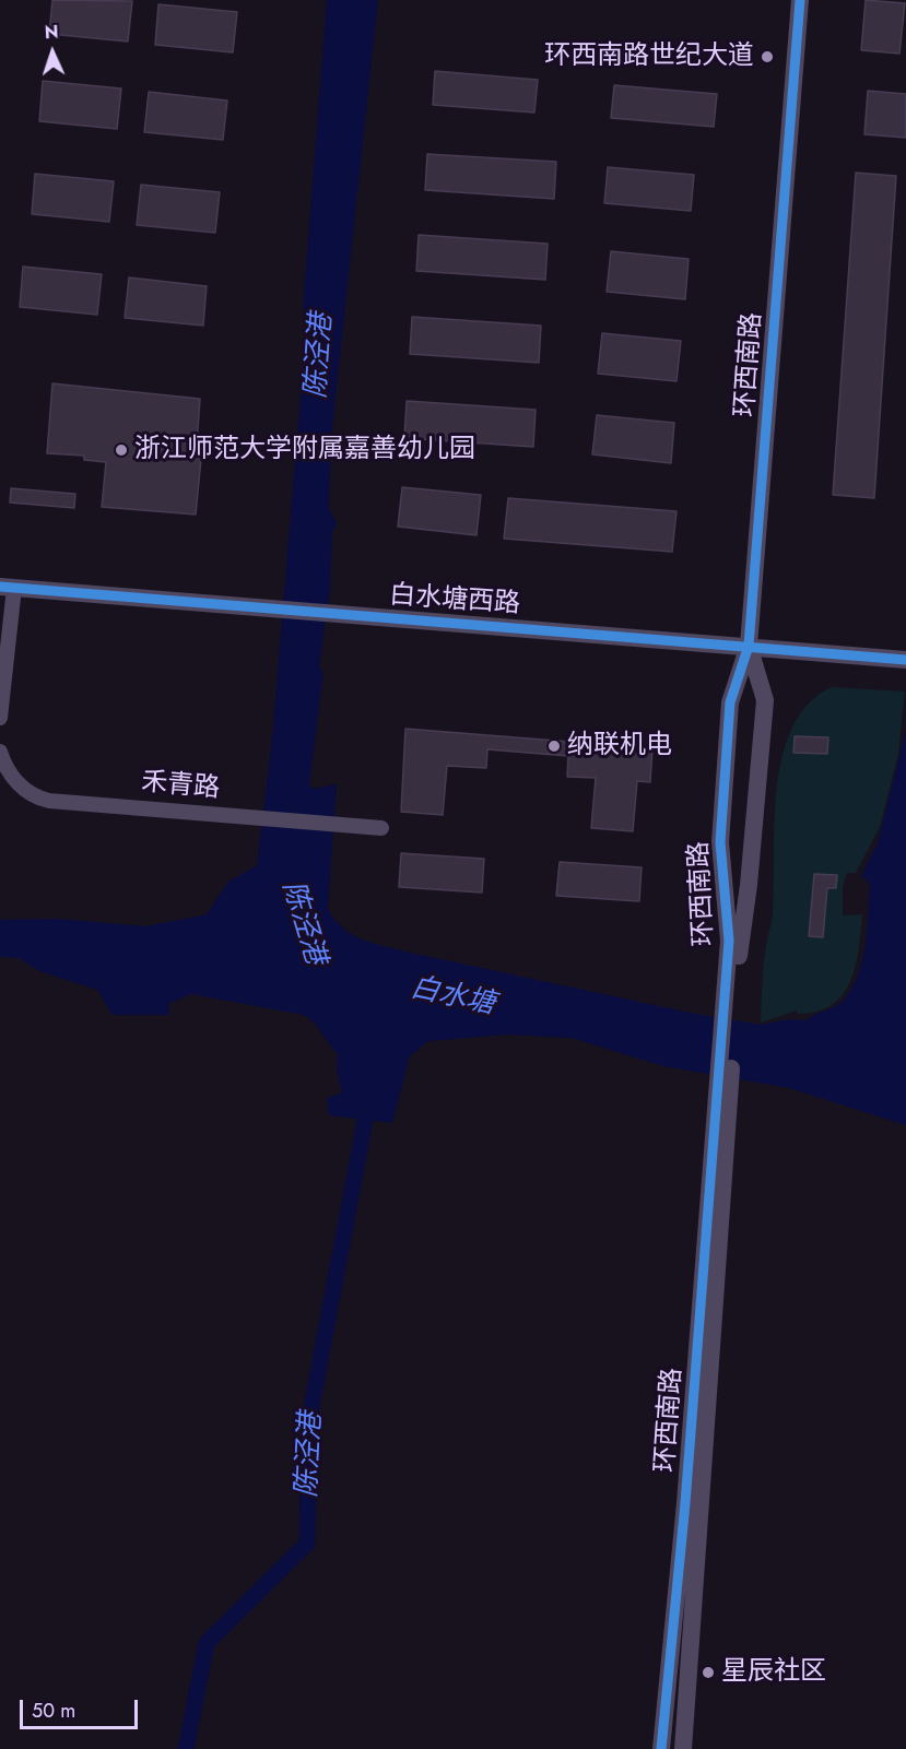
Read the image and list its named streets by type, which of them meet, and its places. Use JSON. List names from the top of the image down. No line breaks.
{"streets":{"street":["环西南路","白水塘西路","禾青路"]},"crossings":[["环西南路","白水塘西路"]],"water":["陈泾港","白水塘"],"places":["环西南路世纪大道","浙江师范大学附属嘉善幼儿园","纳联机电","星辰社区"],"scale_bar":"50 m","north":"top"}
